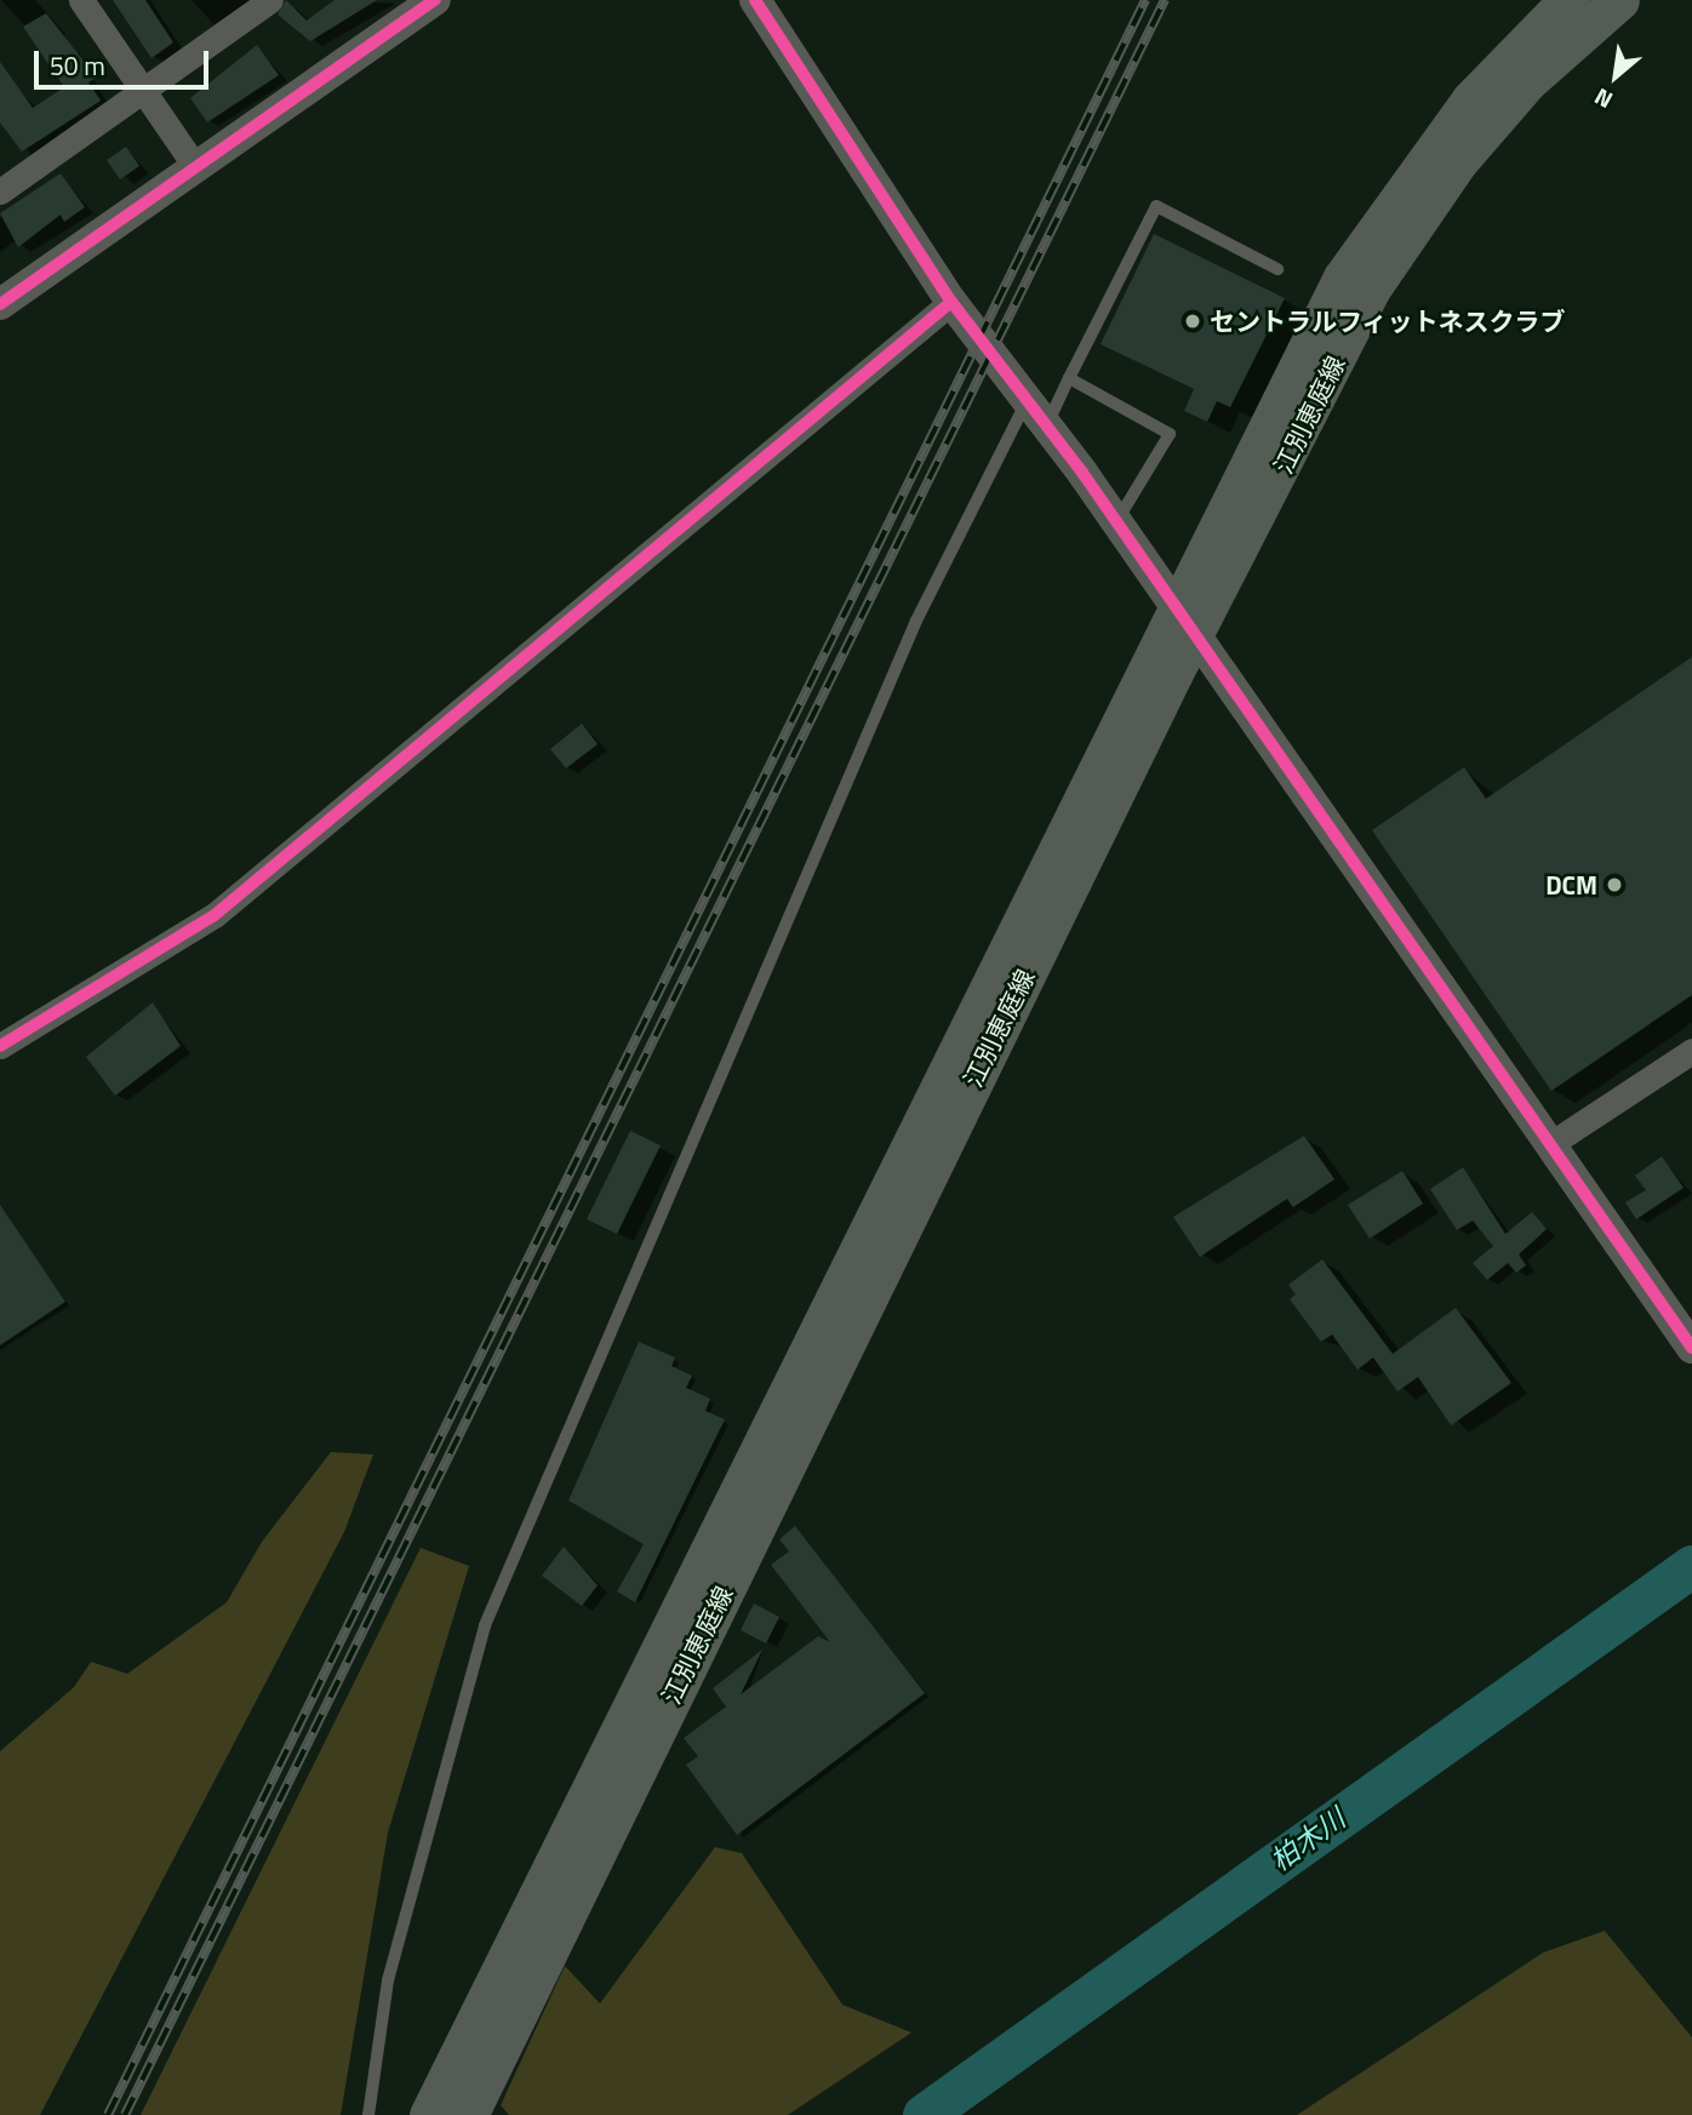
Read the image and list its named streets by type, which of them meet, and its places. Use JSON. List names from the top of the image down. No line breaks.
{"streets":{"main road":["江別恵庭線"]},"water":["柏木川"],"places":["セントラルフィットネスクラブ","DCM"],"scale_bar":"50 m","north":"bottom left"}
